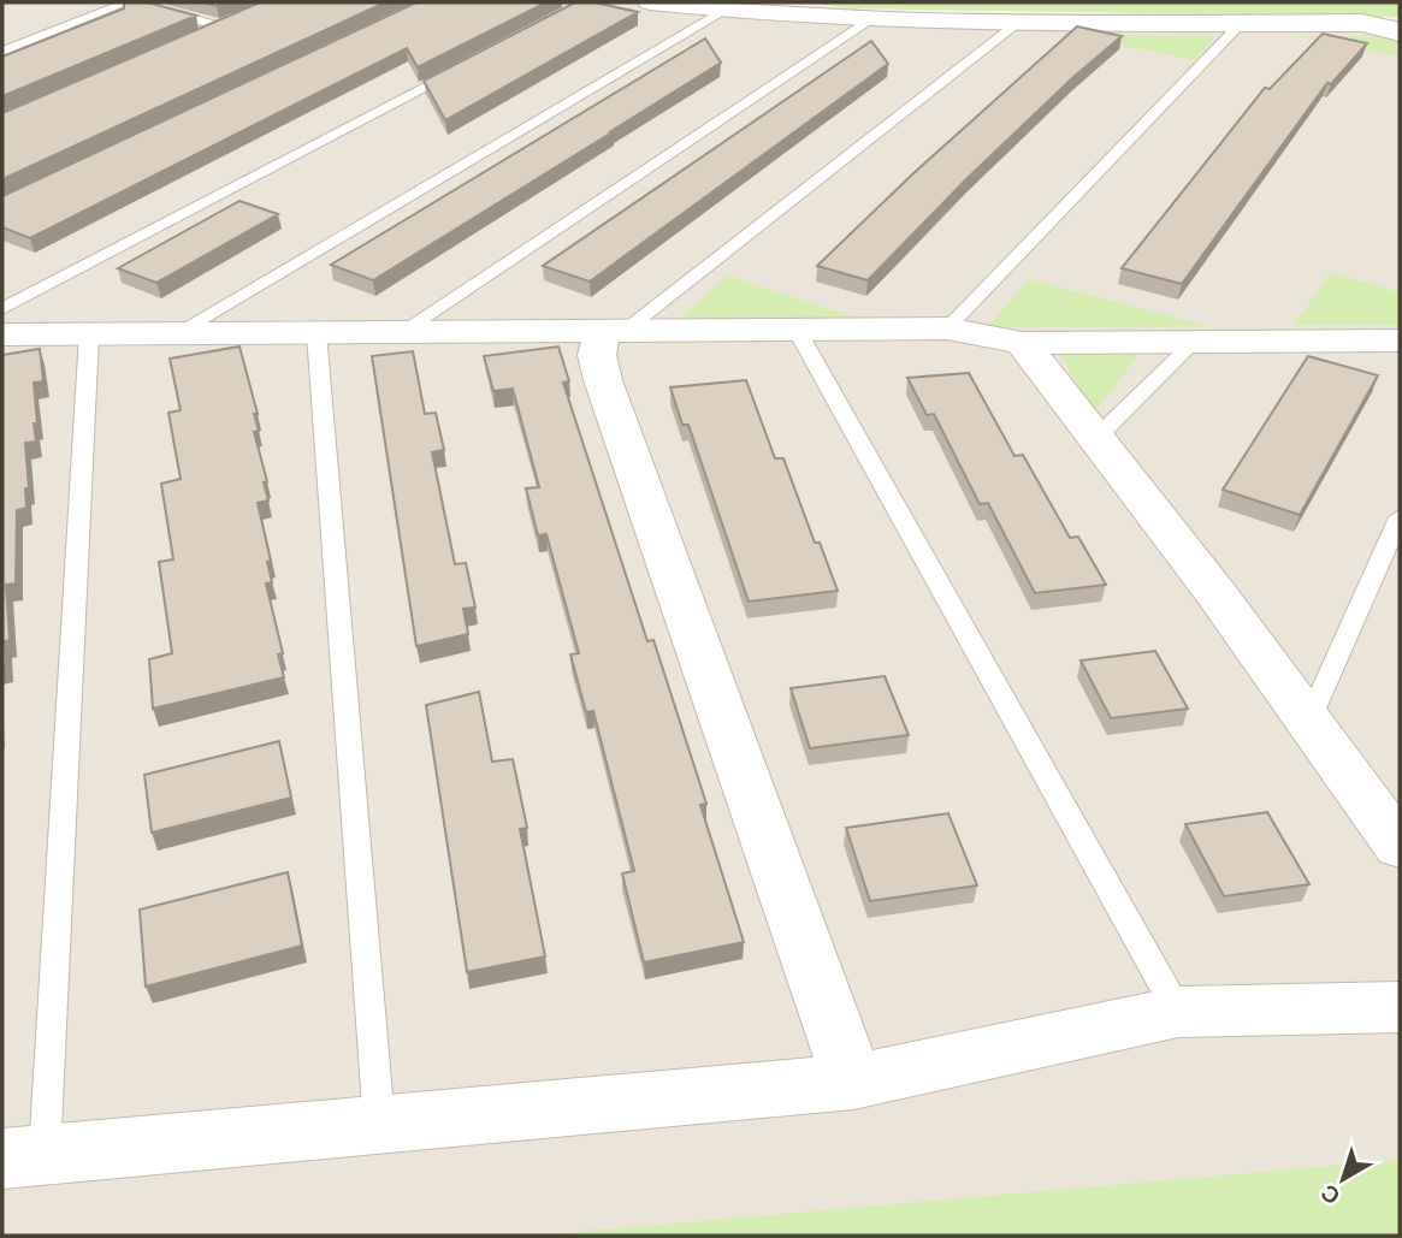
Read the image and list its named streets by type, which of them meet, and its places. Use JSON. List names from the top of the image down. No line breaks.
{"north":"bottom left"}
